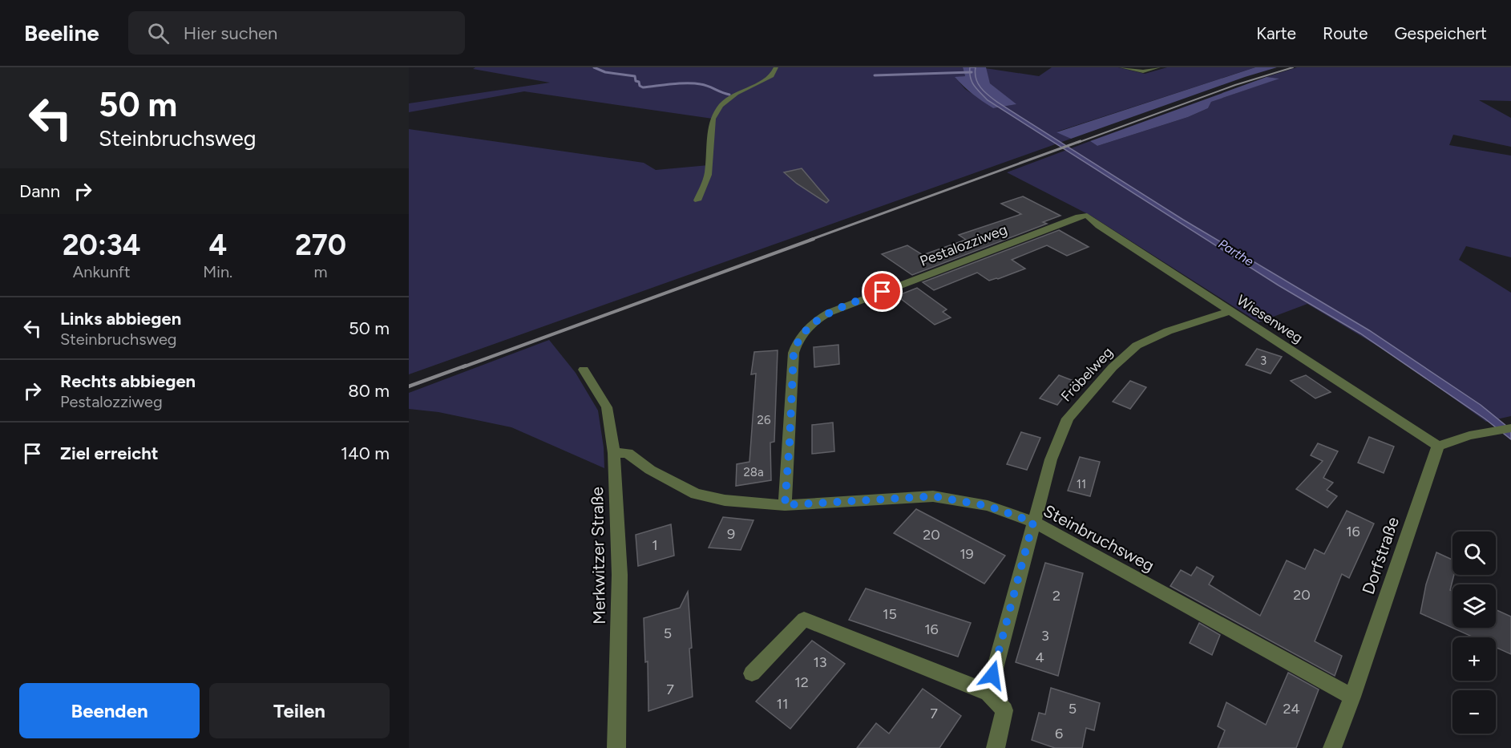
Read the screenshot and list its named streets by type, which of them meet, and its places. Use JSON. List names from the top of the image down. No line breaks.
{"streets":{"street":["Pestalozziweg","Wiesenweg","Fröbelweg","Steinbruchsweg","Merkwitzer Straße","Dorfstraße"]},"crossings":[["Pestalozziweg","Wiesenweg"],["Pestalozziweg","Steinbruchsweg"],["Wiesenweg","Fröbelweg"],["Wiesenweg","Dorfstraße"],["Fröbelweg","Steinbruchsweg"],["Steinbruchsweg","Merkwitzer Straße"],["Steinbruchsweg","Dorfstraße"]],"water":["Parthe"],"house_numbers":["3","26","28a","11","16","9","20","1","19","20","2","15","16","5","3","4","13","12","7","11","5","24","7","6"],"page":{"header":"Beeline","search":"Hier suchen","nav":["Karte","Route","Gespeichert"],"turn":["50 m","Steinbruchsweg"],"then":"Dann","eta":["20:34","Ankunft","4","Min.","270","m"],"list":[{"name":"Links abbiegen","note":"Steinbruchsweg","value":"50 m"},{"name":"Rechts abbiegen","note":"Pestalozziweg","value":"80 m"},{"name":"Ziel erreicht","value":"140 m"}],"map_buttons":["+","−"],"buttons":["Beenden","Teilen"]}}
